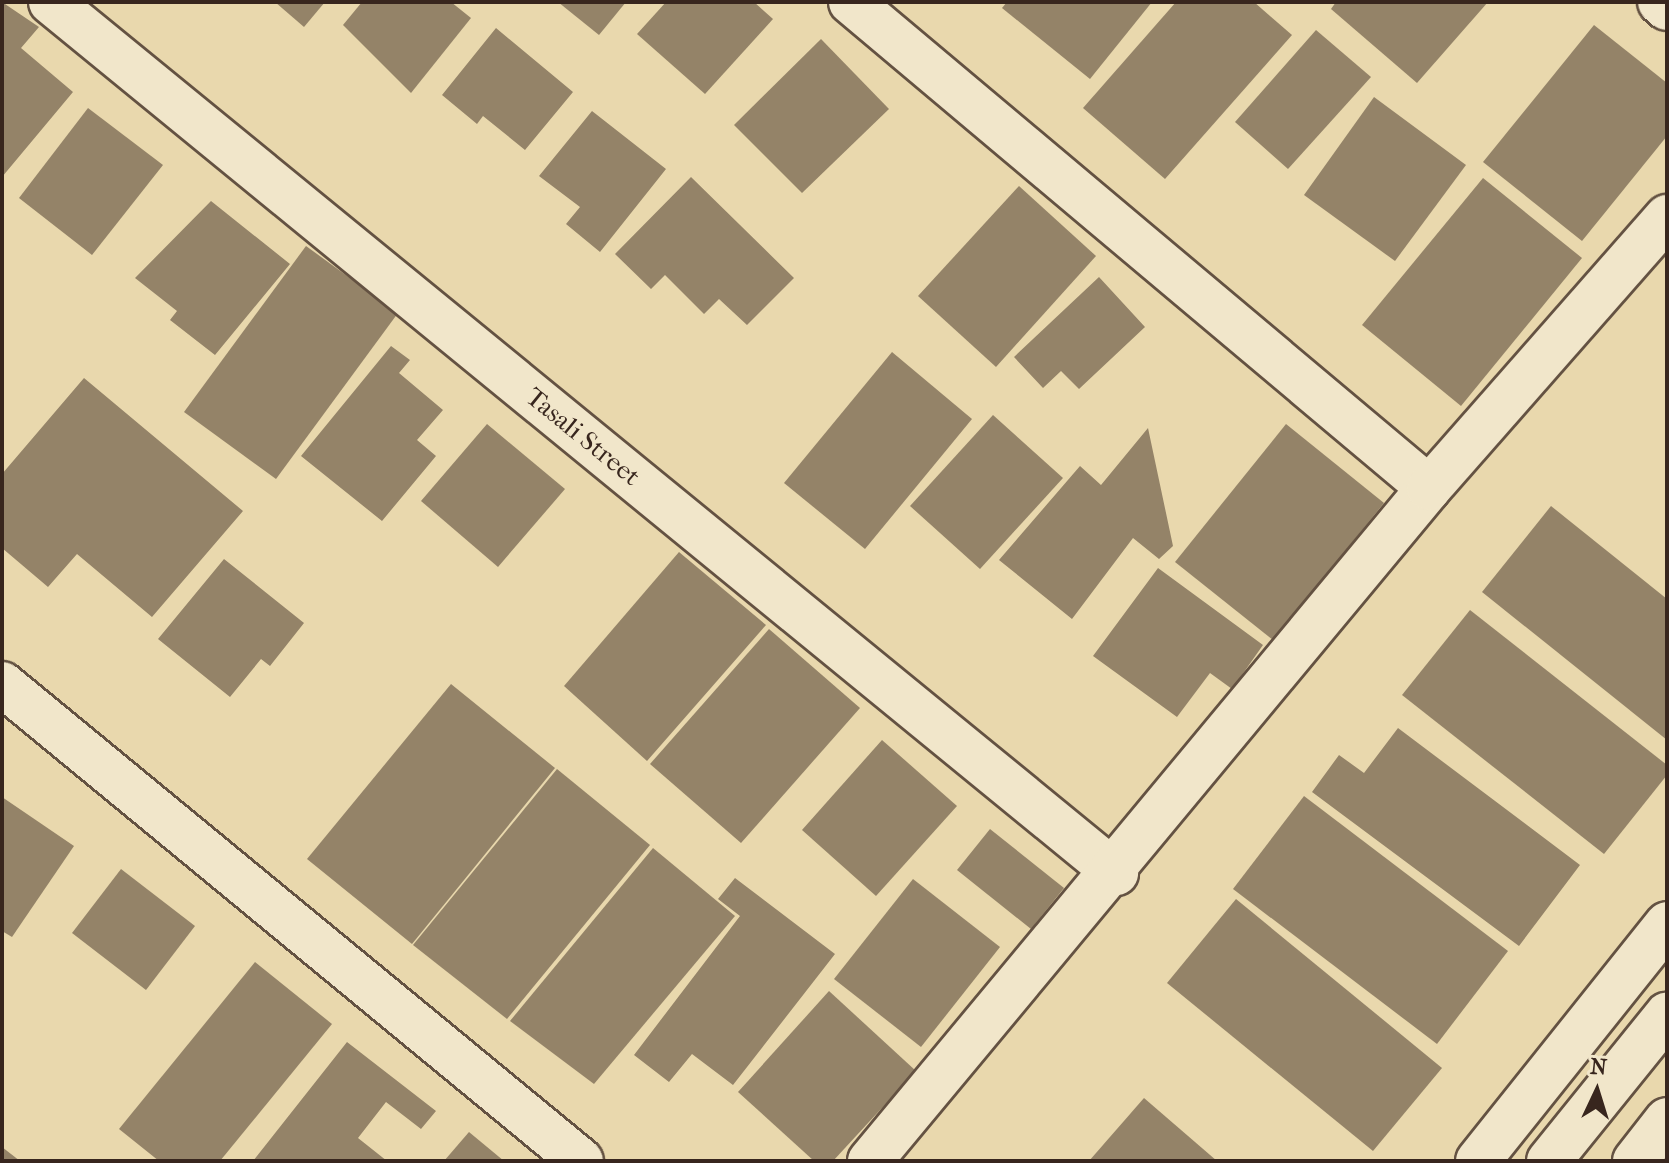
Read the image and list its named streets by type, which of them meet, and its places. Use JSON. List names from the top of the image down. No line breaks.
{"streets":{"street":["Tasali Street"]},"north":"top"}
